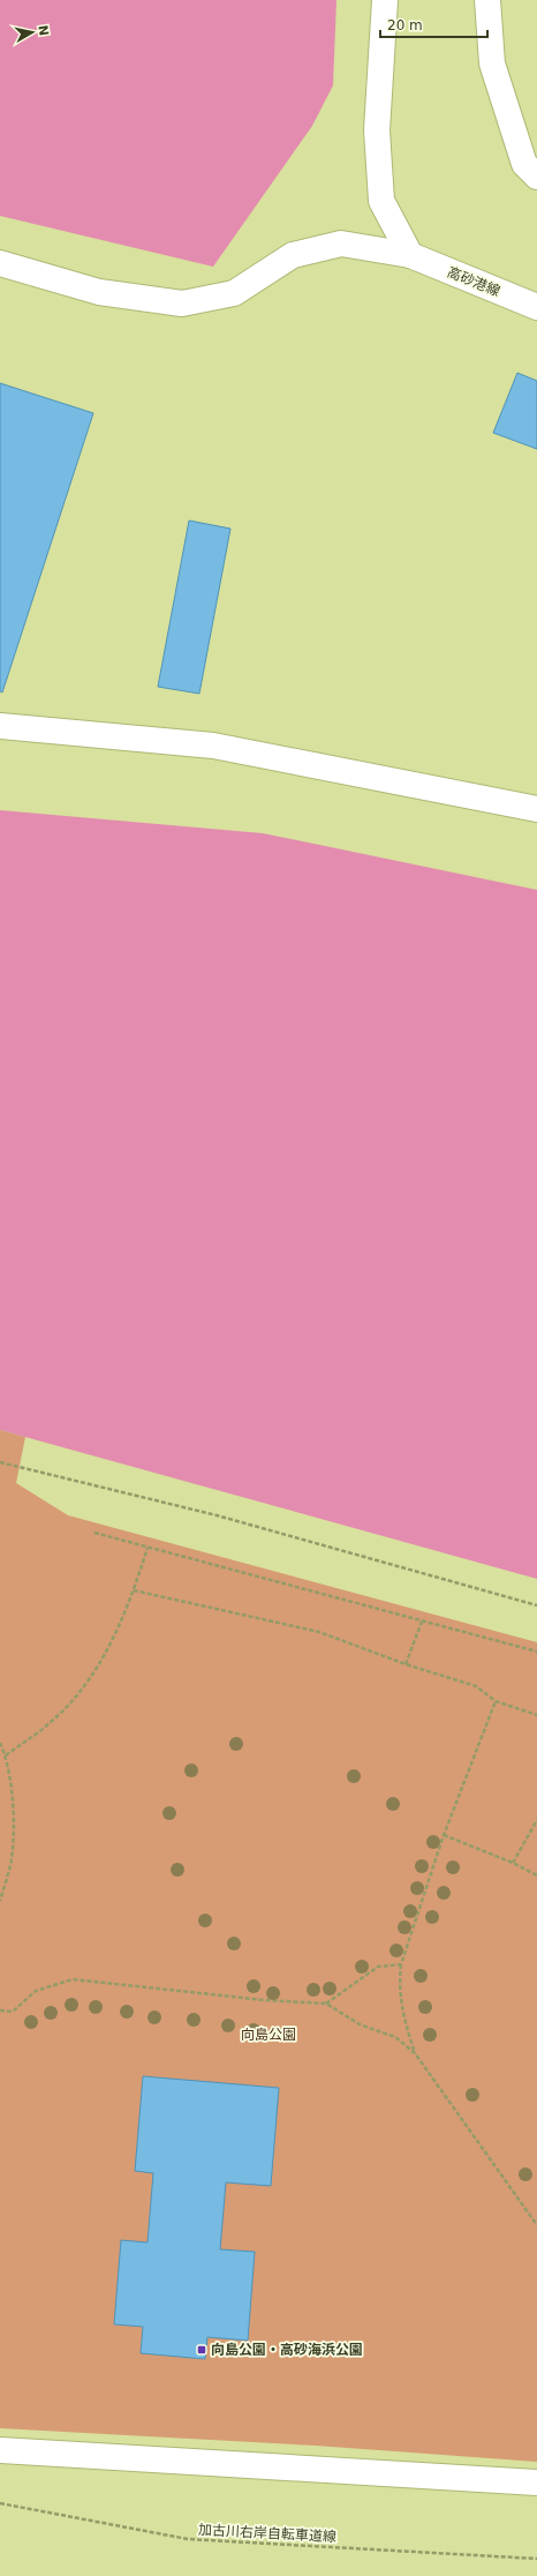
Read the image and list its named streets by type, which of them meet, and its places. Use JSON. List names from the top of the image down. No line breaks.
{"streets":{"street":["高砂港線"],"path":["加古川右岸自転車道線"]},"parks":["向島公園"],"places":{"transit":["向島公園・高砂海浜公園"]},"scale_bar":"20 m","north":"right"}
